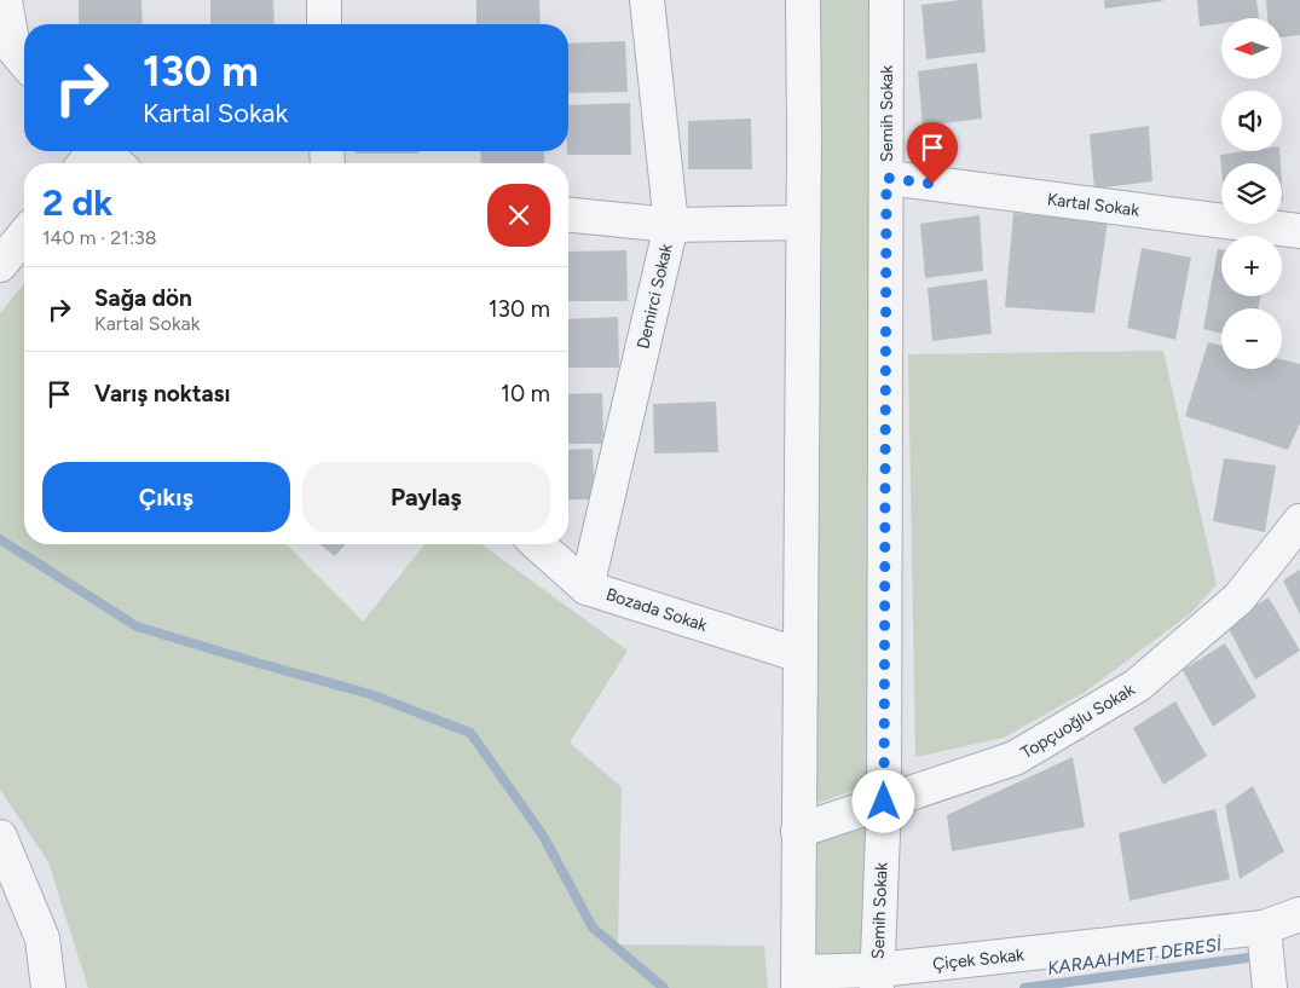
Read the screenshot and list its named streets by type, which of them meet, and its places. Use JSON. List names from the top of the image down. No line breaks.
{"streets":{"street":["Semih Sokak","Kartal Sokak","Demirci Sokak","Bozada Sokak","Topçuoğlu Sokak","Çiçek Sokak"]},"crossings":[["Semih Sokak","Kartal Sokak"],["Semih Sokak","Topçuoğlu Sokak"],["Semih Sokak","Çiçek Sokak"],["Demirci Sokak","Bozada Sokak"]],"water":["KARAAHMET DERESİ"],"north":"left","page":{"map_buttons":["+","−"],"turn":["130 m","Kartal Sokak"],"heading":["2 dk","140 m · 21:38"],"list":[{"name":"Sağa dön","note":"Kartal Sokak","value":"130 m"},{"name":"Varış noktası","value":"10 m"}],"buttons":["Çıkış","Paylaş"]}}
